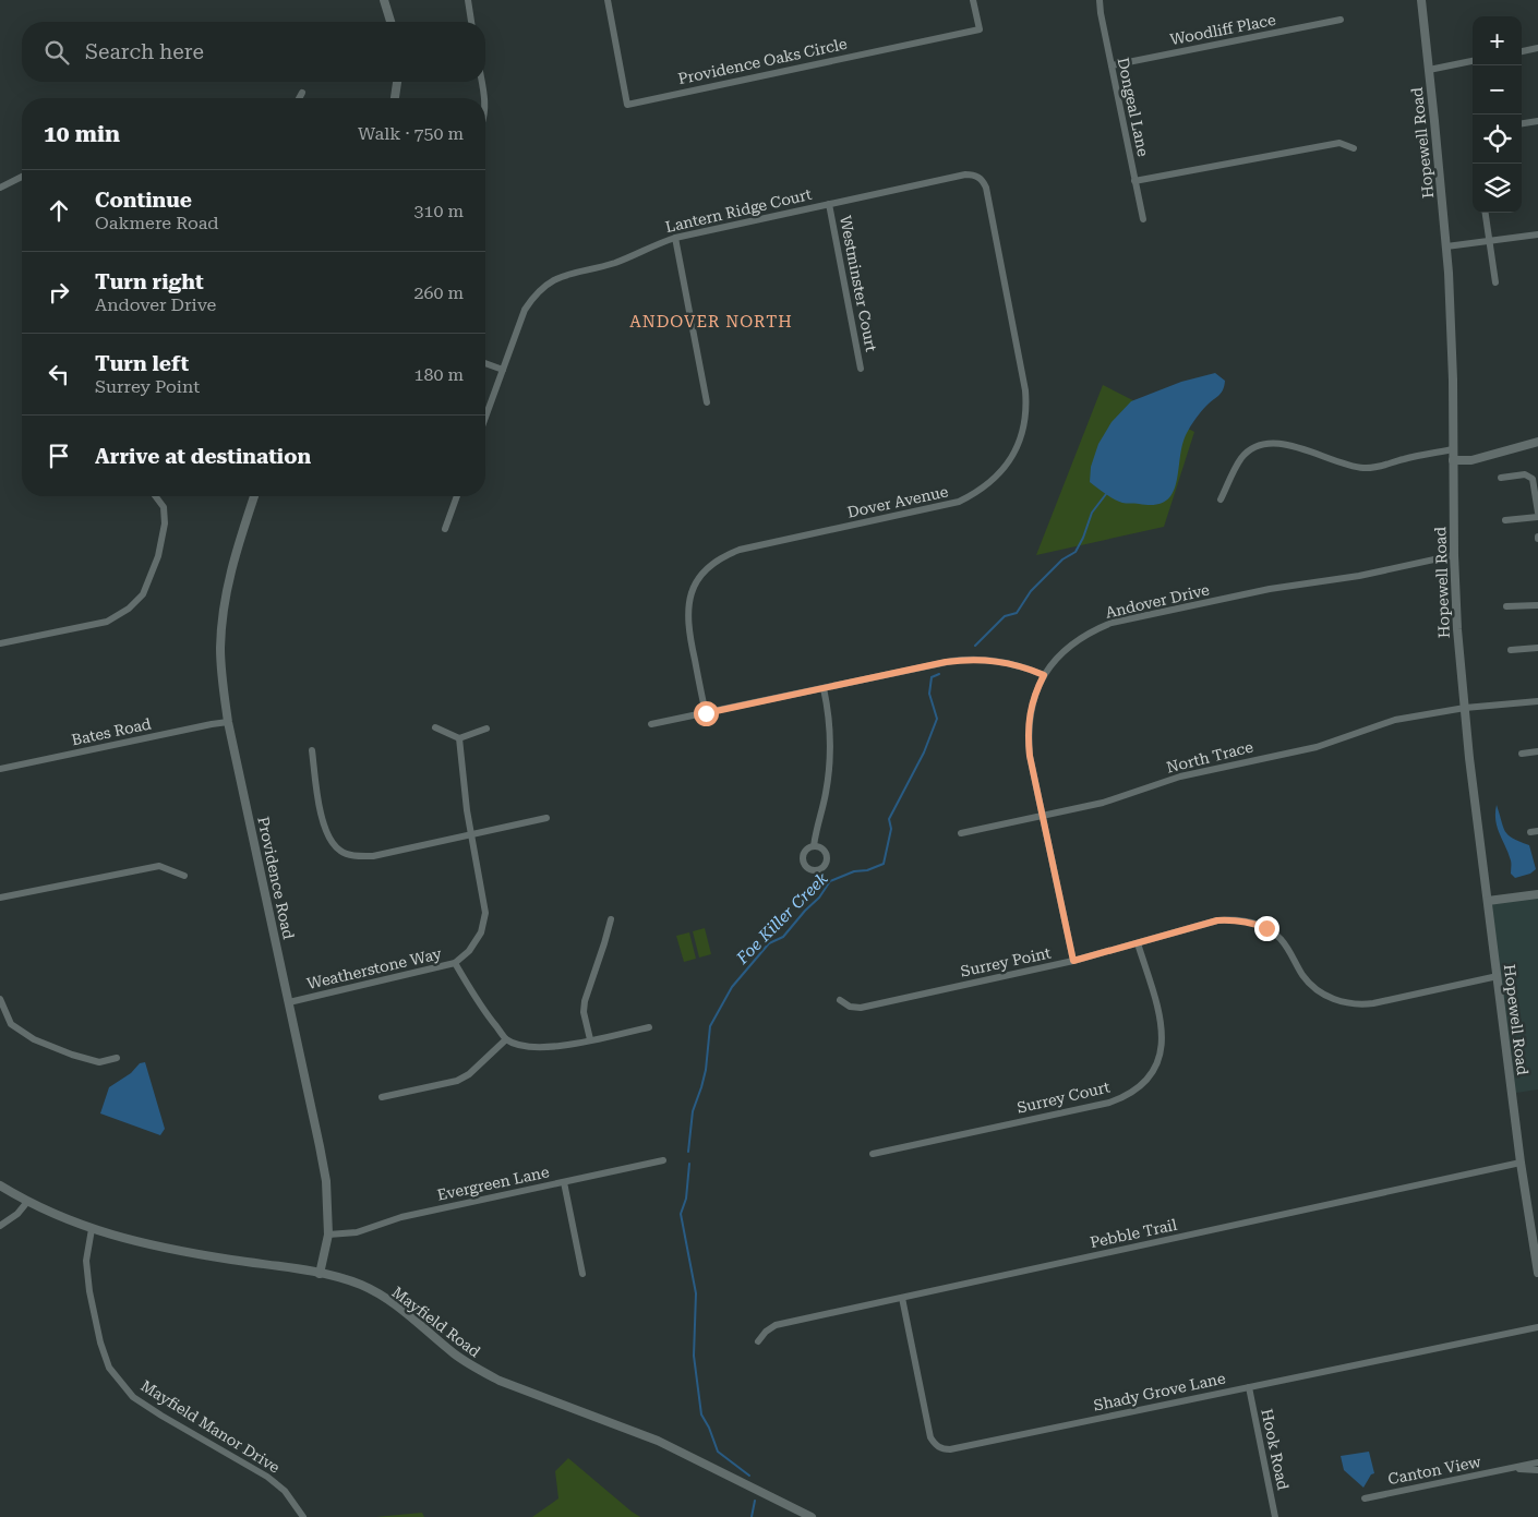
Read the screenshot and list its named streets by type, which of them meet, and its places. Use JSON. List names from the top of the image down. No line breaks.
{"streets":{"street":["Woodliff Place","Providence Oaks Circle","Dongeal Lane","Hopewell Road","Lantern Ridge Court","Westminster Court","Dover Avenue","Andover Drive","Bates Road","North Trace","Providence Road","Surrey Point","Weatherstone Way","Surrey Court","Evergreen Lane","Pebble Trail","Mayfield Road","Shady Grove Lane","Mayfield Manor Drive","Hook Road","Canton View"]},"crossings":[["Woodliff Place","Dongeal Lane"],["Hopewell Road","Andover Drive"],["Hopewell Road","North Trace"],["Hopewell Road","Surrey Point"],["Hopewell Road","Pebble Trail"],["Lantern Ridge Court","Westminster Court"],["Lantern Ridge Court","Dover Avenue"],["Andover Drive","North Trace"],["Andover Drive","Surrey Point"],["Bates Road","Providence Road"],["Providence Road","Weatherstone Way"],["Providence Road","Evergreen Lane"],["Providence Road","Mayfield Road"],["Surrey Point","Surrey Court"],["Pebble Trail","Shady Grove Lane"],["Mayfield Road","Mayfield Manor Drive"],["Shady Grove Lane","Hook Road"]],"districts":["ANDOVER NORTH"],"water":["Foe Killer Creek"],"page":{"map_buttons":["+","−"],"search":"Search here","heading":["10 min","Walk · 750 m"],"list":[["Continue","Oakmere Road","310 m"],["Turn right","Andover Drive","260 m"],["Turn left","Surrey Point","180 m"],"Arrive at destination"]}}
